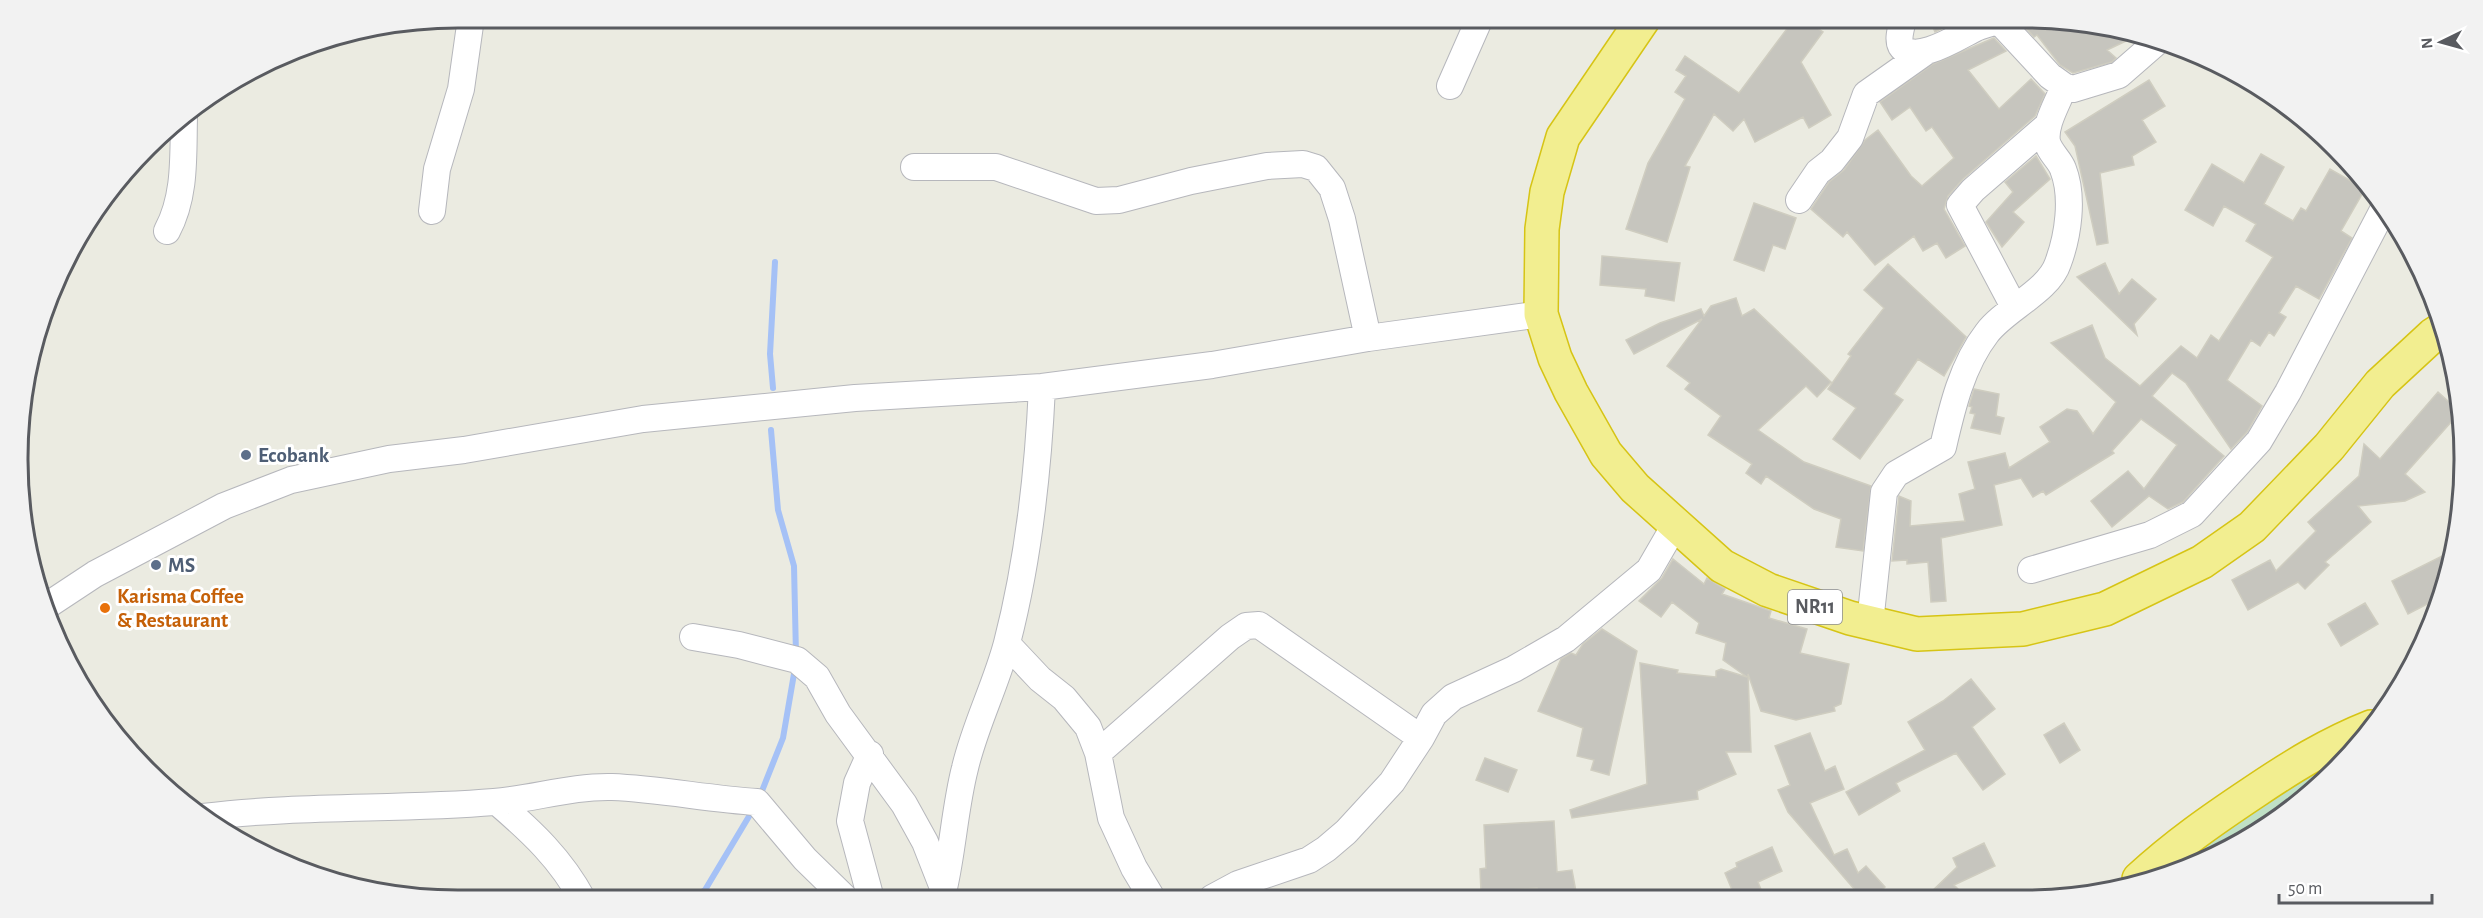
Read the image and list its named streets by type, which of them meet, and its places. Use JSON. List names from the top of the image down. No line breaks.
{"streets":{"highway":["NR11"]},"places":["Ecobank","MS","Karisma Coffee & Restaurant"],"scale_bar":"50 m","north":"left"}
